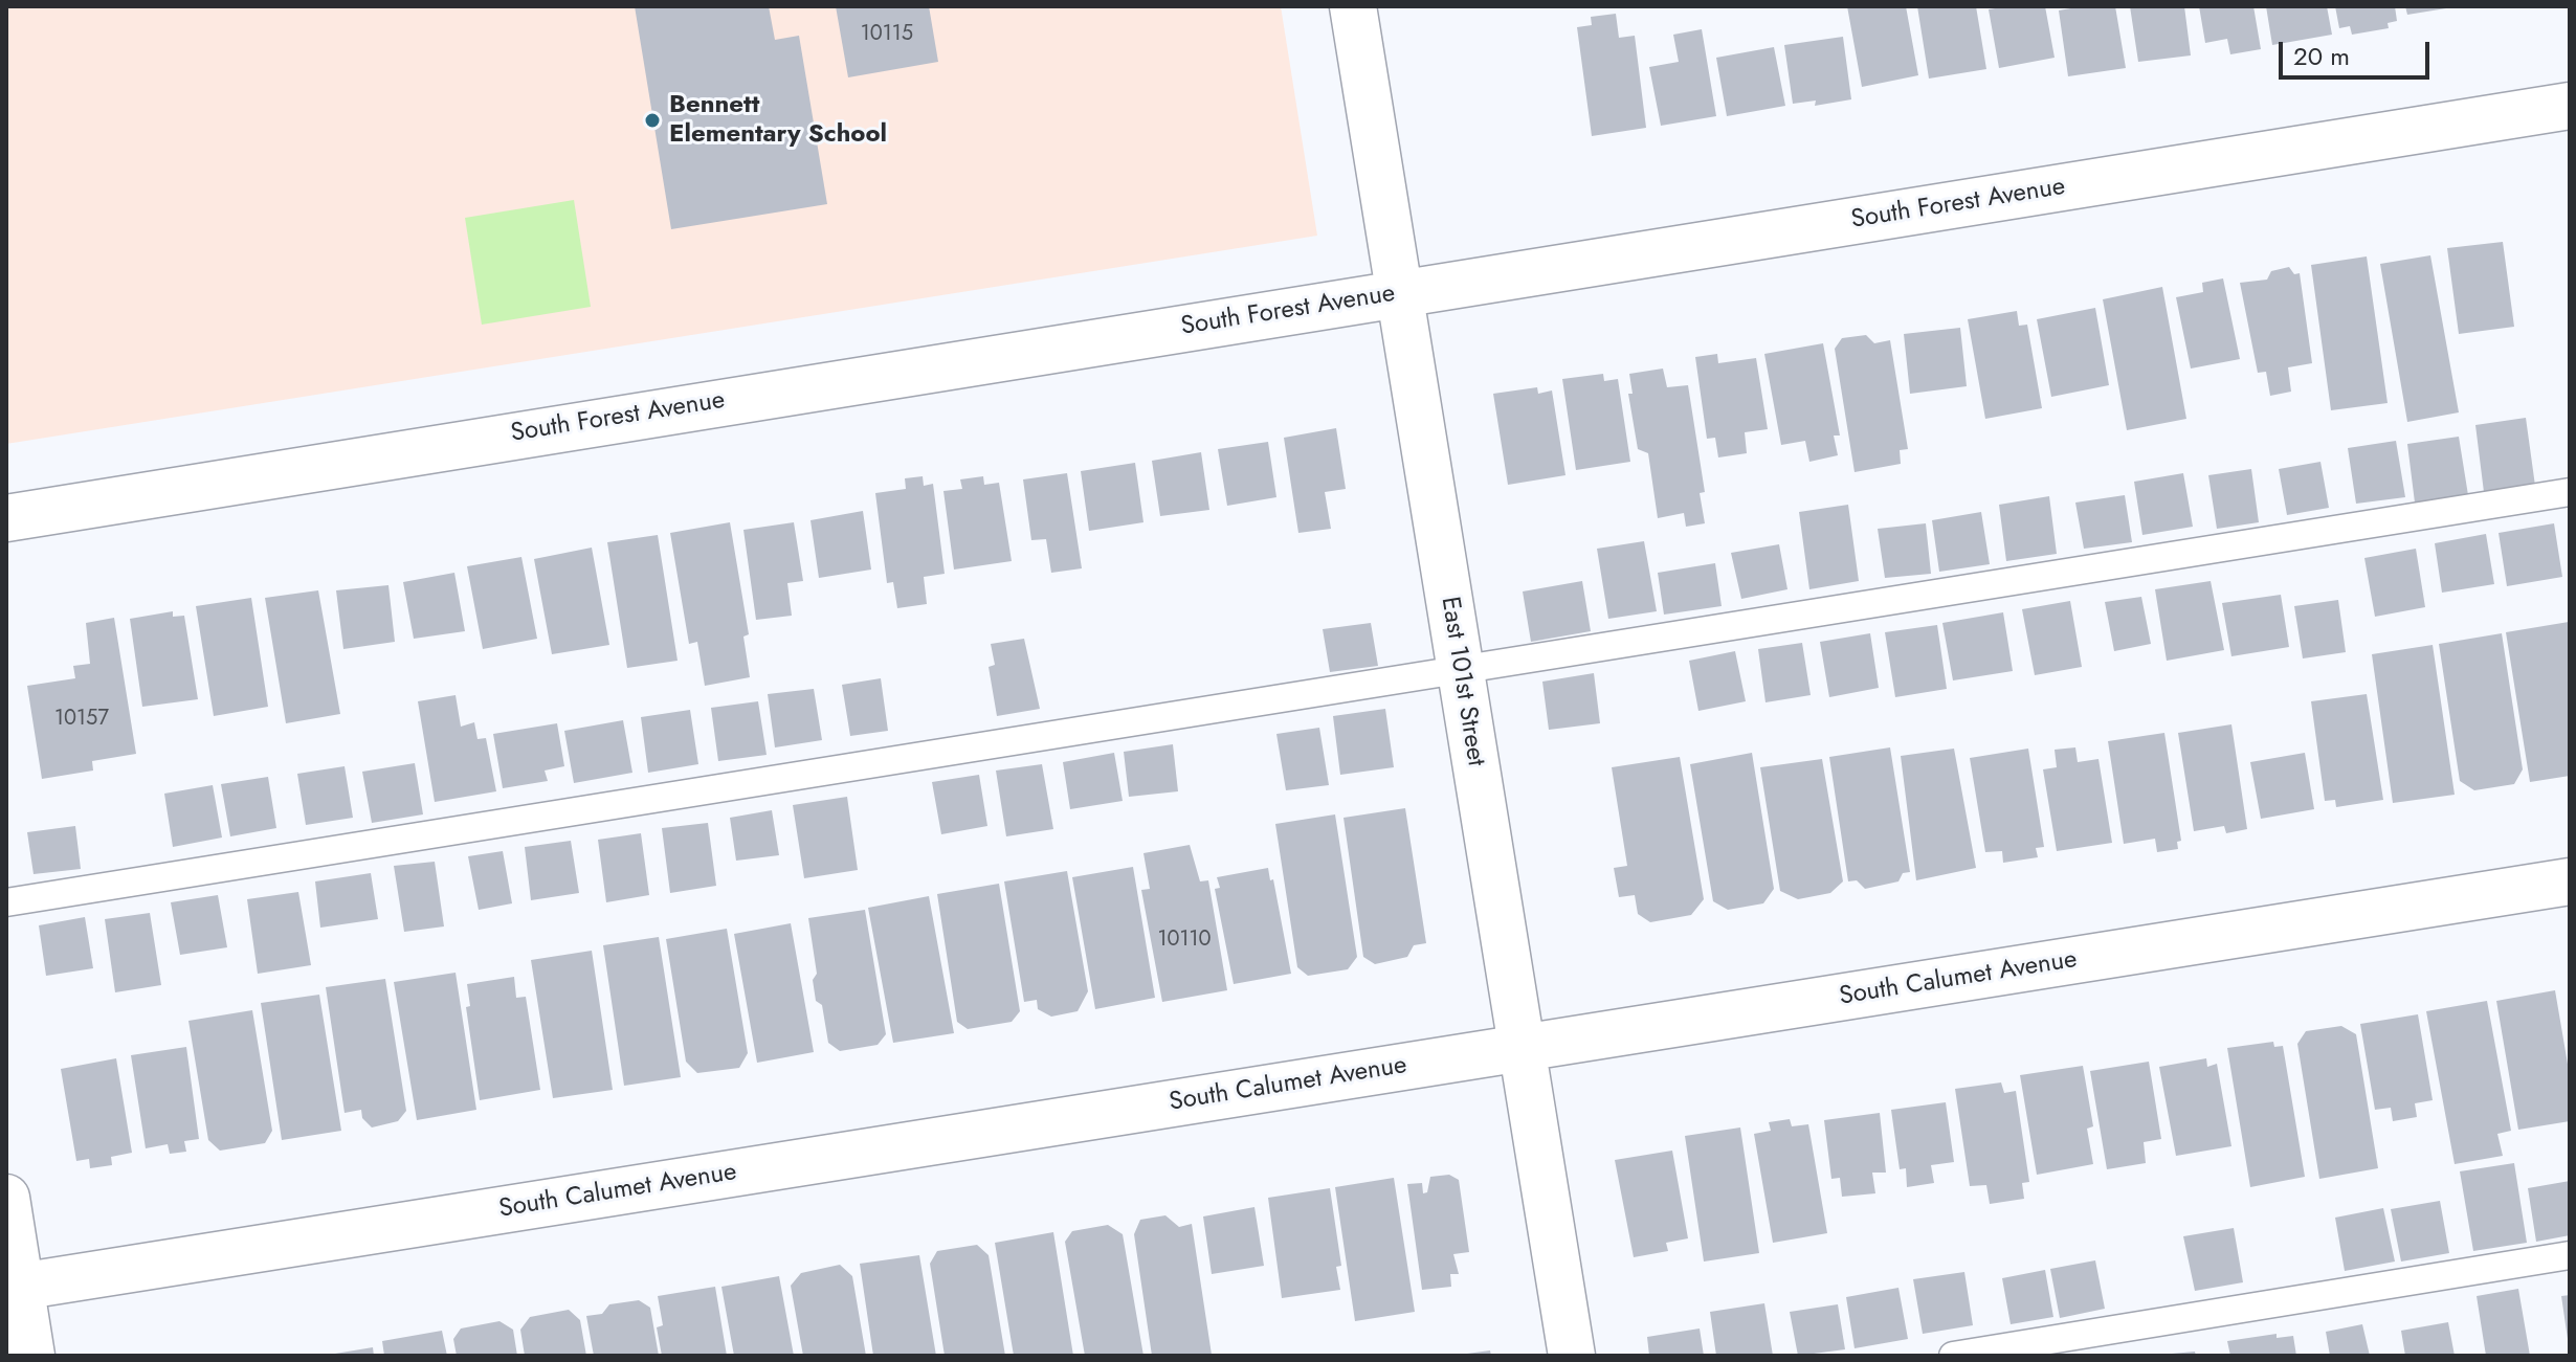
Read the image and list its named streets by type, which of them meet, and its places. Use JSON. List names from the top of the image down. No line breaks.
{"streets":{"street":["South Forest Avenue","East 101st Street","South Calumet Avenue"]},"crossings":[["South Forest Avenue","East 101st Street"],["East 101st Street","South Calumet Avenue"]],"places":["Bennett Elementary School"],"house_numbers":["10115","10157","10110"],"scale_bar":"20 m"}
